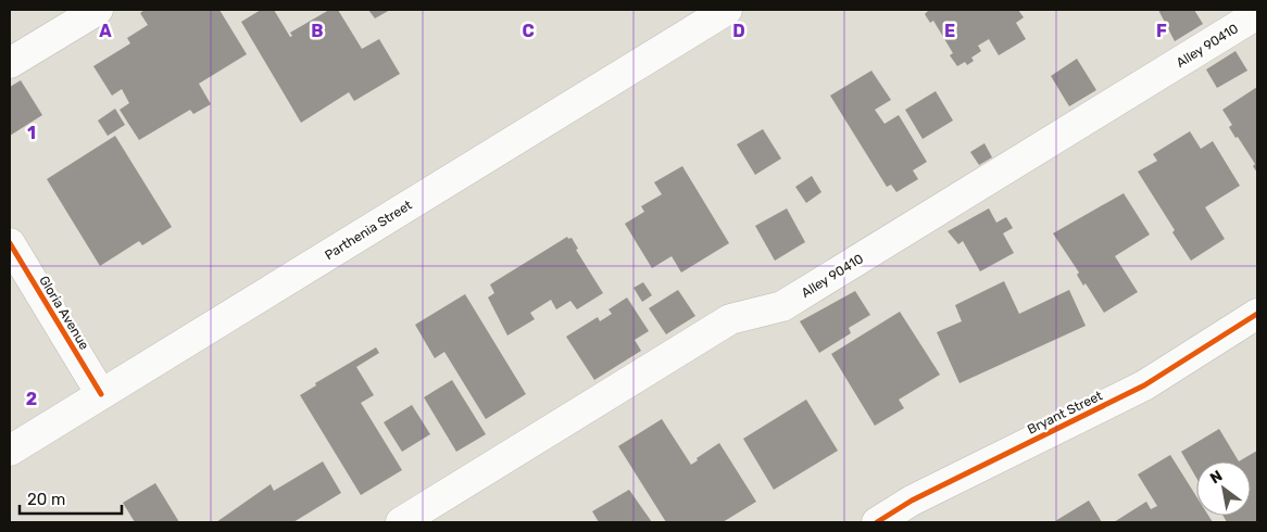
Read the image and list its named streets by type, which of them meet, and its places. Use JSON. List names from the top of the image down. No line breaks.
{"streets":{"main road":["Alley 90410","Parthenia Street","Gloria Avenue","Bryant Street"]},"crossings":[["Parthenia Street","Gloria Avenue"]],"scale_bar":"20 m","north":"top left","grid":{"columns":["A","B","C","D","E","F"],"rows":["1","2"]}}
